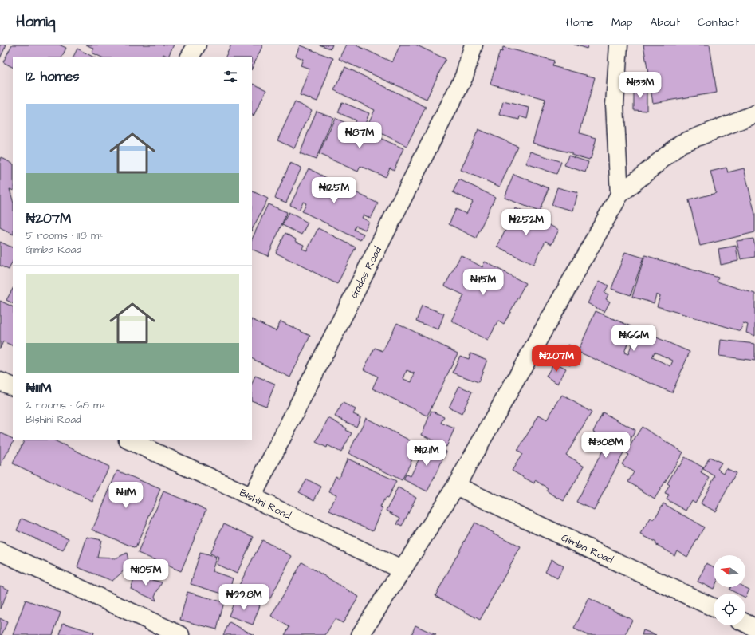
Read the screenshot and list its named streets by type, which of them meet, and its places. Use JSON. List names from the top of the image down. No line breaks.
{"streets":{"street":["Gadas Road","BIshini Road","Gimba Road"]},"crossings":[["Gadas Road","BIshini Road"]],"north":"left","page":{"header":"Homiq","nav":["Home","Map","About","Contact"],"heading":"12 homes","price":["₦133M","₦87M","₦125M","₦252M","₦115M","₦166M","₦207M","₦308M","₦121M","₦111M","₦105M","₦99.8M"],"list":[{"name":"₦207M","note":"5 rooms · 118 m² · Gimba Road"},{"name":"₦111M","note":"2 rooms · 68 m² · BIshini Road"}]}}
